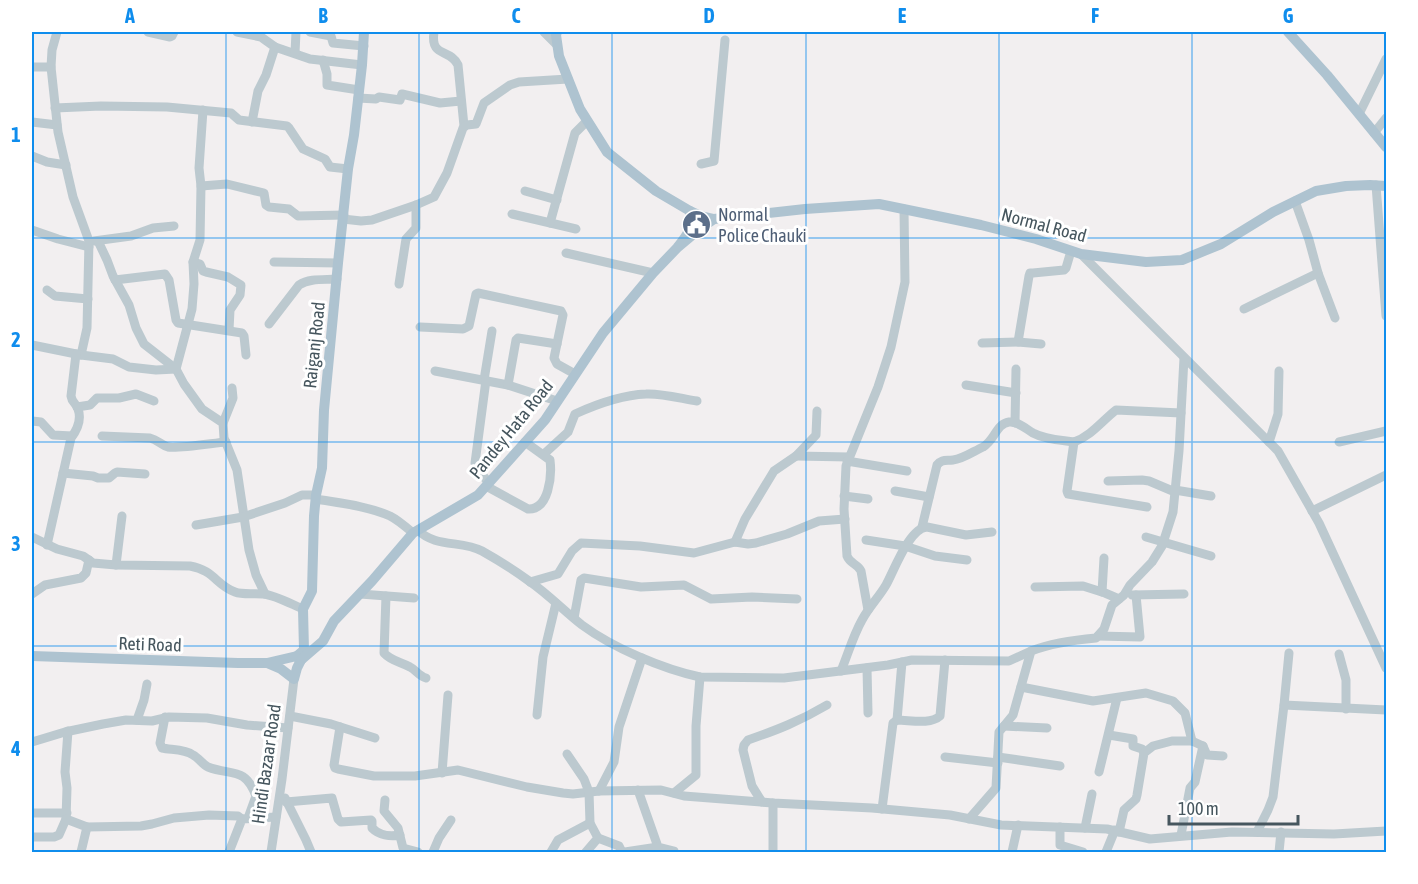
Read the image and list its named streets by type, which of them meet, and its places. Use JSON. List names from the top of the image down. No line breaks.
{"streets":{"main road":["Normal Road","Raiganj Road","Pandey Hata Road","Reti Road"],"street":["Hindi Bazaar Road"]},"crossings":[["Raiganj Road","Pandey Hata Road"],["Raiganj Road","Reti Road"],["Pandey Hata Road","Reti Road"]],"places":{"public building":["Normal Police Chauki"]},"scale_bar":"100 m","grid":{"columns":["A","B","C","D","E","F","G"],"rows":["1","2","3","4"]}}
